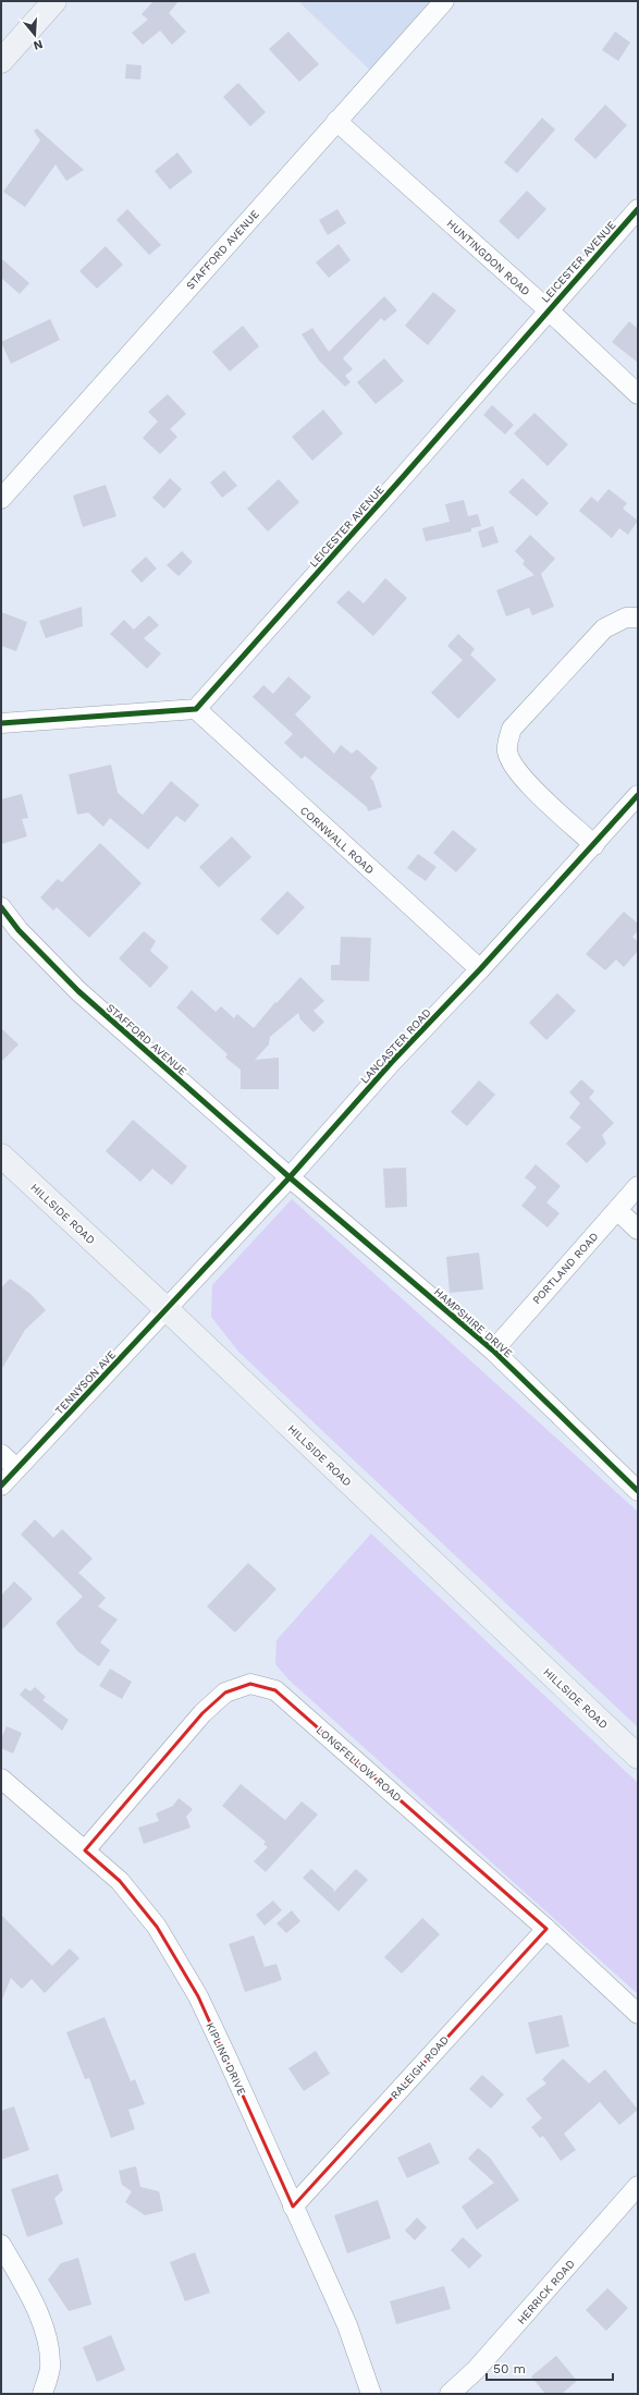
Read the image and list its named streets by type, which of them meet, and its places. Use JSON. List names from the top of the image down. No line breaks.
{"streets":{"main road":["HILLSIDE ROAD"],"street":["STAFFORD AVENUE","HUNTINGDON ROAD","LEICESTER AVENUE","CORNWALL ROAD","LANCASTER ROAD","PORTLAND ROAD","HAMPSHIRE DRIVE","TENNYSON AVE","LONGFELLOW ROAD","KIPLING DRIVE","RALEIGH ROAD","HERRICK ROAD"]},"crossings":[["STAFFORD AVENUE","HUNTINGDON ROAD"],["STAFFORD AVENUE","LANCASTER ROAD"],["STAFFORD AVENUE","HAMPSHIRE DRIVE"],["HUNTINGDON ROAD","LEICESTER AVENUE"],["LEICESTER AVENUE","CORNWALL ROAD"],["CORNWALL ROAD","LANCASTER ROAD"],["LANCASTER ROAD","HILLSIDE ROAD"],["LANCASTER ROAD","HAMPSHIRE DRIVE"],["LANCASTER ROAD","TENNYSON AVE"],["HILLSIDE ROAD","TENNYSON AVE"],["PORTLAND ROAD","HAMPSHIRE DRIVE"],["LONGFELLOW ROAD","KIPLING DRIVE"],["LONGFELLOW ROAD","RALEIGH ROAD"],["KIPLING DRIVE","RALEIGH ROAD"]],"scale_bar":"50 m","north":"bottom"}
